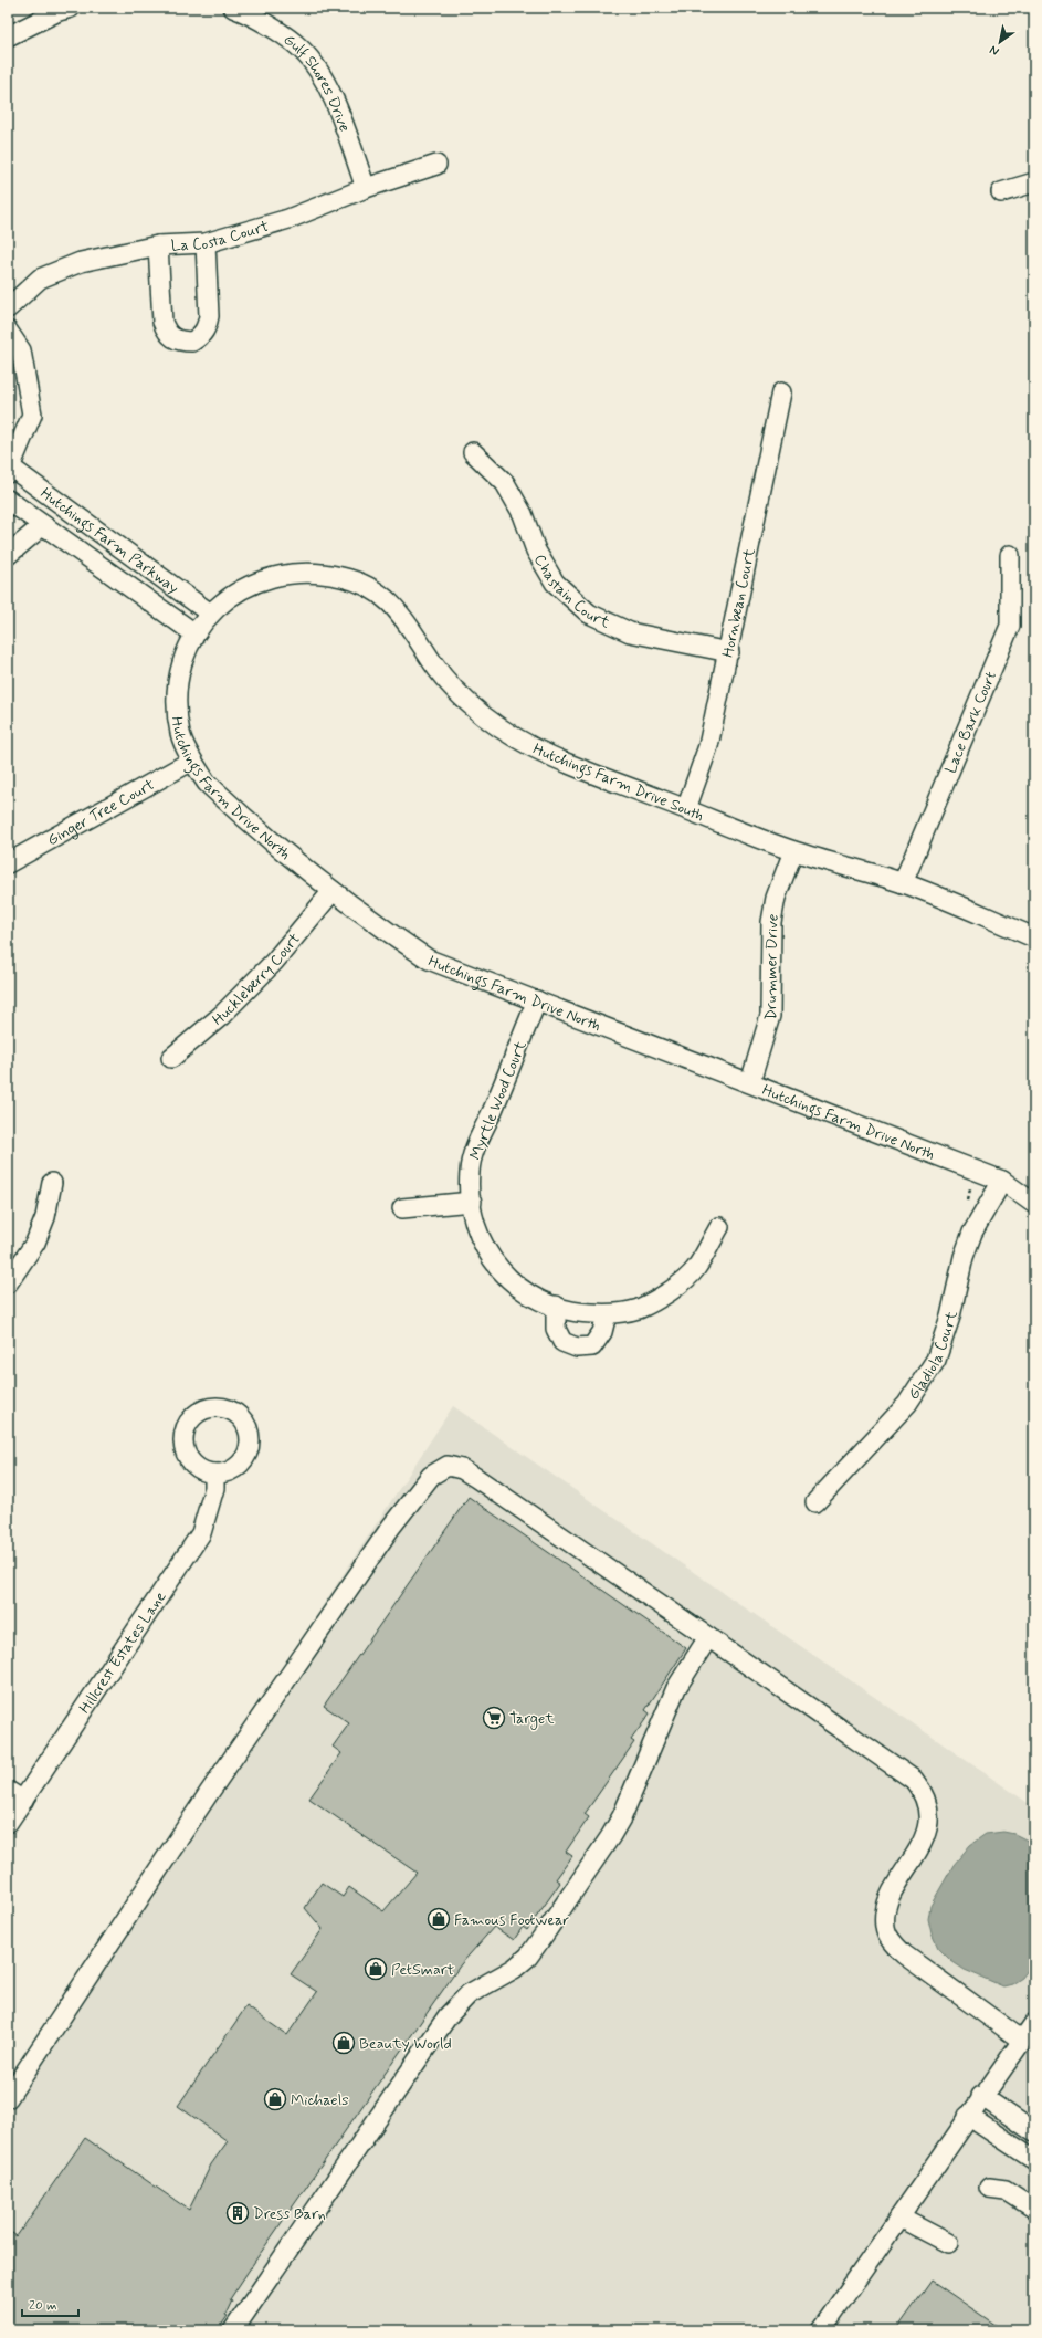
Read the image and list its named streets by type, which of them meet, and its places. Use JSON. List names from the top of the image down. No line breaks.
{"streets":{"street":["Gulf Shores Drive","La Costa Court","Hutchings Farm Parkway","Chastain Court","Hornbean Court","Lace Bark Court","Hutchings Farm Drive South","Hutchings Farm Drive North","Ginger Tree Court","Drummer Drive","Huckleberry Court","Myrtle Wood Court","Gladiola Court","Hillcrest Estates Lane"]},"crossings":[["Gulf Shores Drive","La Costa Court"],["Hutchings Farm Parkway","Hutchings Farm Drive South"],["Hutchings Farm Parkway","Hutchings Farm Drive North"],["Chastain Court","Hornbean Court"],["Hornbean Court","Hutchings Farm Drive South"],["Lace Bark Court","Hutchings Farm Drive South"],["Hutchings Farm Drive South","Hutchings Farm Drive North"],["Hutchings Farm Drive South","Drummer Drive"],["Hutchings Farm Drive North","Ginger Tree Court"],["Hutchings Farm Drive North","Drummer Drive"],["Hutchings Farm Drive North","Huckleberry Court"],["Hutchings Farm Drive North","Myrtle Wood Court"],["Hutchings Farm Drive North","Gladiola Court"]],"places":{"supermarket":["Target"],"shop":["Famous Footwear","PetSmart","Beauty World","Michaels"],"building":["Dress Barn"]},"scale_bar":"20 m","north":"bottom left"}
